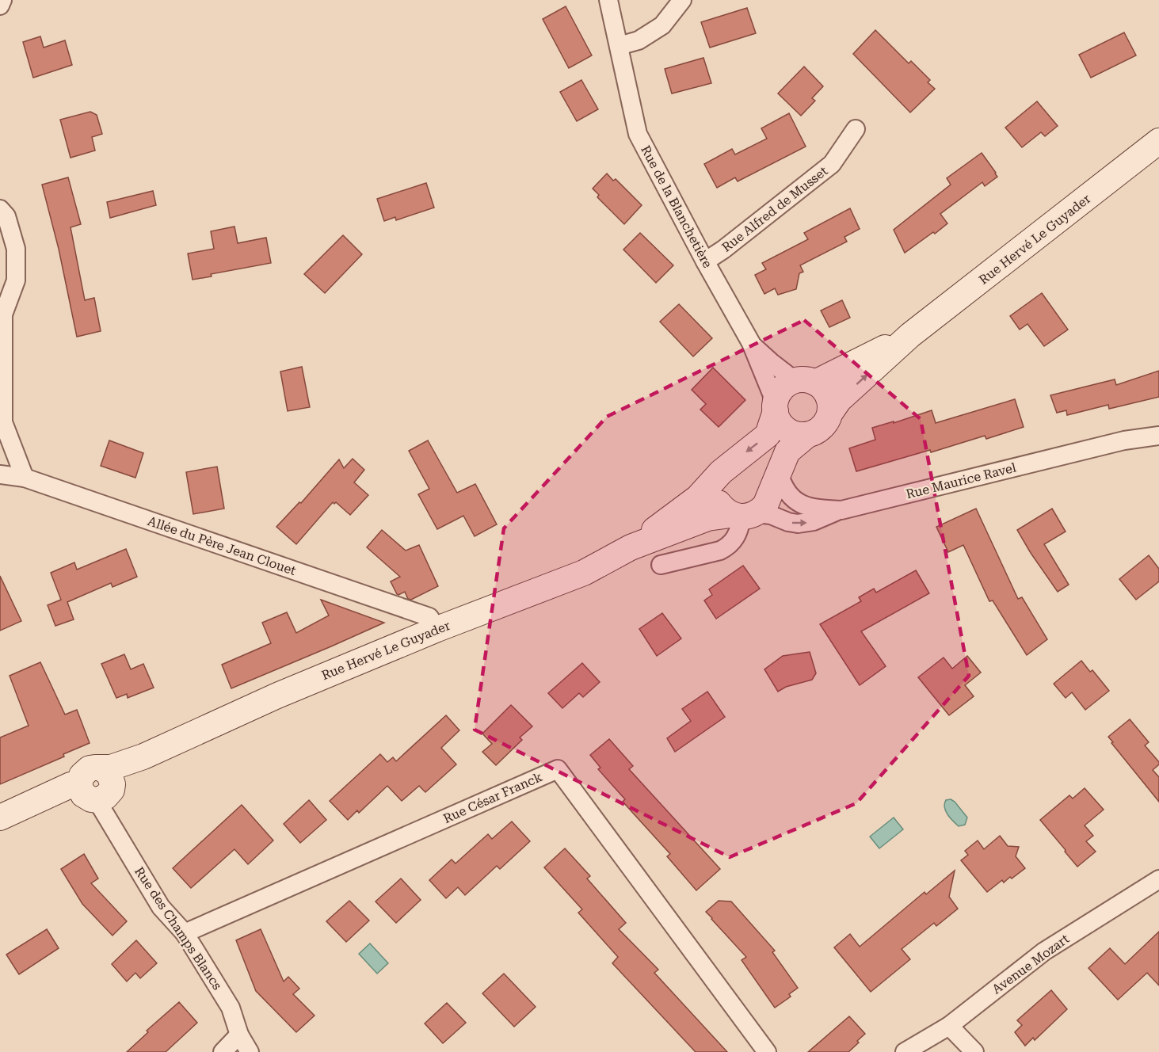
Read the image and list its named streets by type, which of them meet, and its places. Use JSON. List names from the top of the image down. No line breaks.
{"streets":{"street":["Rue de la Blanchetière","Rue Alfred de Musset","Rue Hervé Le Guyader","Rue Maurice Ravel","Allée du Père Jean Clouet","Rue César Franck","Rue des Champs Blancs","Avenue Mozart"]},"crossings":[["Rue de la Blanchetière","Rue Alfred de Musset"],["Rue de la Blanchetière","Rue Hervé Le Guyader"],["Rue Hervé Le Guyader","Allée du Père Jean Clouet"],["Rue Hervé Le Guyader","Rue des Champs Blancs"],["Rue César Franck","Rue des Champs Blancs"]]}
